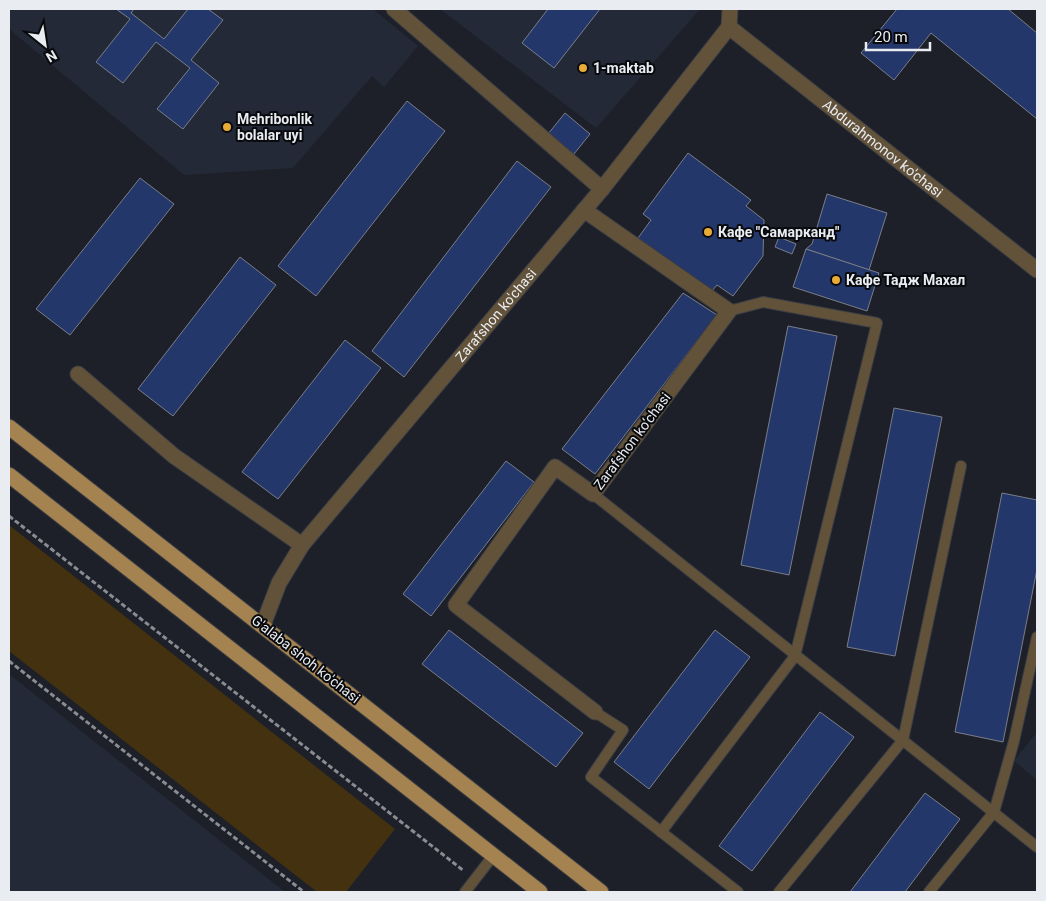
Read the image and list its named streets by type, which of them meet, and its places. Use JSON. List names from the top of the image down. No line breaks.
{"streets":{"main road":["G'alaba shoh ko'chasi"],"street":["Abdurahmonov ko'chasi","Zarafshon ko'chasi","Zarafshon ko‘chasi"]},"crossings":[["Abdurahmonov ko'chasi","Zarafshon ko'chasi"],["Zarafshon ko'chasi","G'alaba shoh ko'chasi"]],"places":["1-maktab","Mehribonlik bolalar uyi","Кафе \"Самарканд\"","Кафе Тадж Махал"],"scale_bar":"20 m","north":"bottom right"}
